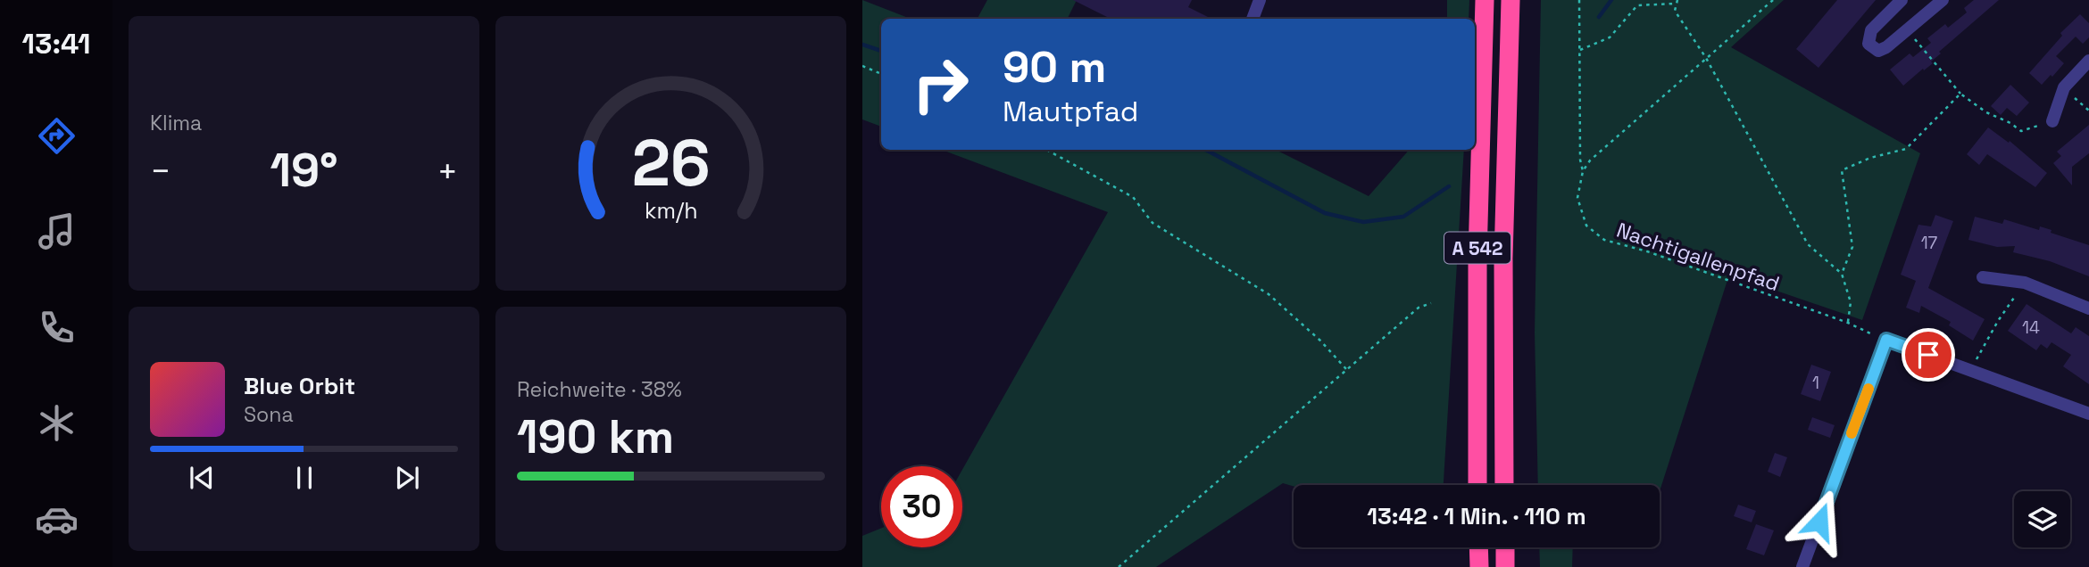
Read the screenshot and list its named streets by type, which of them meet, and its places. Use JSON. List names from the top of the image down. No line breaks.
{"streets":{"highway":["A 542"],"path":["Nachtigallenpfad"]},"house_numbers":["17","14","1"],"page":{"tabs":"13:41","tile":["Klima",["Reichweite · 38%","190 km"]],"turn":["90 m","Mautpfad"],"heat":["−","19°","+"],"song":["Blue Orbit","Sona"],"limit":"30","trip":"13:42 · 1 Min. · 110 m","gauge":["26","km/h"]}}
